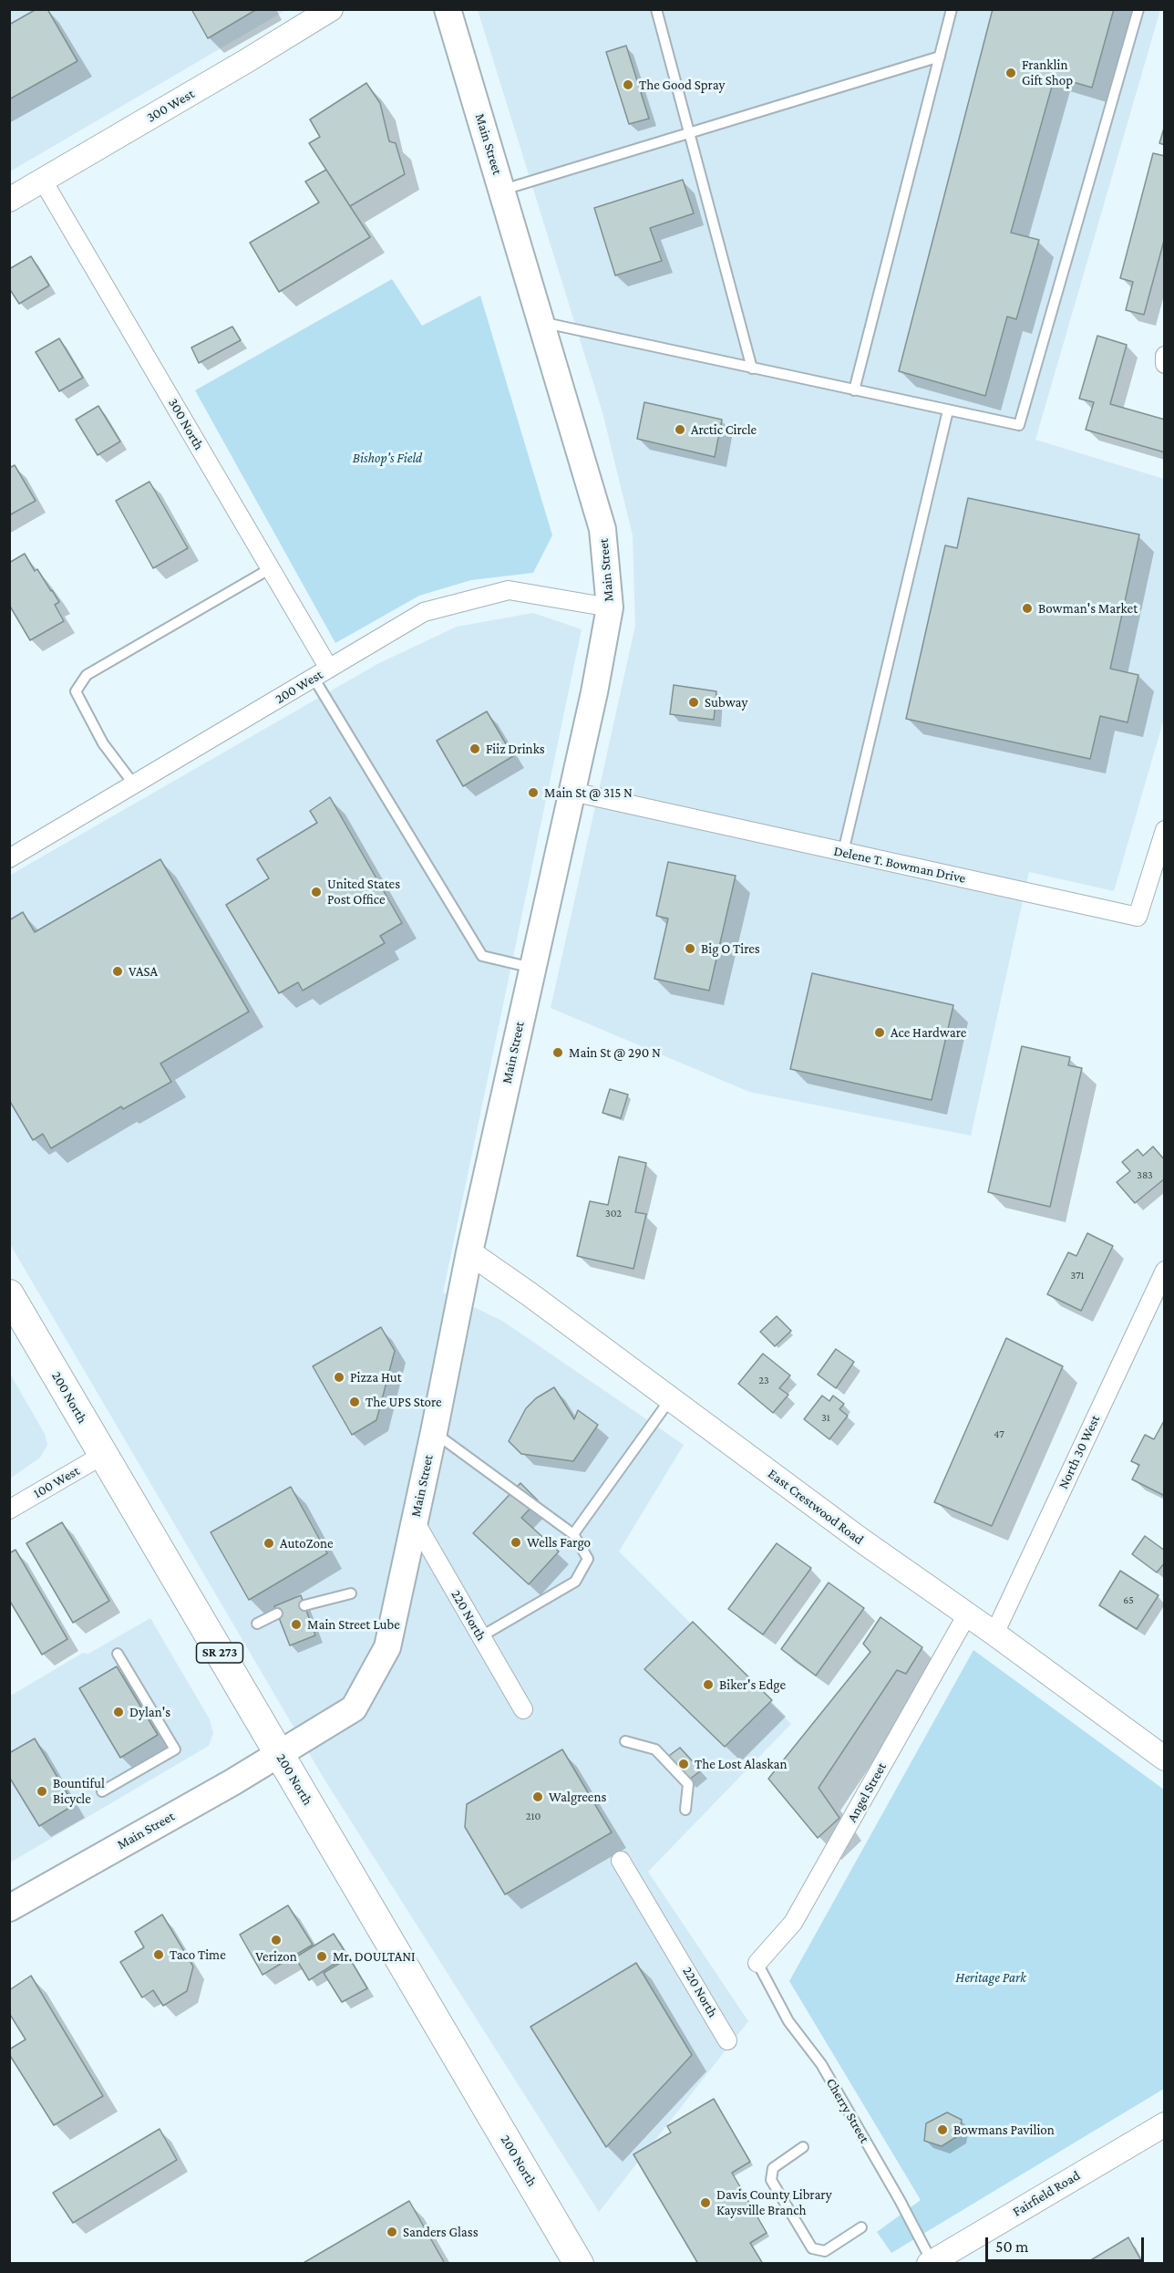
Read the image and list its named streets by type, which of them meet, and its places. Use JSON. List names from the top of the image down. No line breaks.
{"streets":{"main road":["Main Street","200 North","SR 273"],"street":["300 West","300 North","200 West","Delene T. Bowman Drive","North 30 West","100 West","East Crestwood Road","220 North","Angel Street","Fairfield Road"],"lane":["Cherry Street"]},"crossings":[["300 West","300 North"],["Main Street","200 West"],["Main Street","Delene T. Bowman Drive"],["Main Street","200 North"],["Main Street","East Crestwood Road"],["Main Street","220 North"],["300 North","200 West"],["200 North","100 West"],["North 30 West","East Crestwood Road"],["East Crestwood Road","Angel Street"],["Angel Street","Cherry Street"],["Cherry Street","Fairfield Road"]],"parks":["Bishop's Field","Heritage Park"],"places":["Franklin Gift Shop","The Good Spray","Arctic Circle","Bowman's Market","Subway","Fiiz Drinks","Main St @ 315 N","United States Post Office","Big O Tires","VASA","Ace Hardware","Main St @ 290 N","Pizza Hut","The UPS Store","Wells Fargo","AutoZone","Main Street Lube","Biker's Edge","Dylan's","The Lost Alaskan","Bountiful Bicycle","Walgreens","Verizon","Taco Time","Mr. DOULTANI","Bowmans Pavilion","Davis County Library Kaysville Branch","Sanders Glass"],"house_numbers":["383","302","371","23","31","47","65","210"],"scale_bar":"50 m"}
